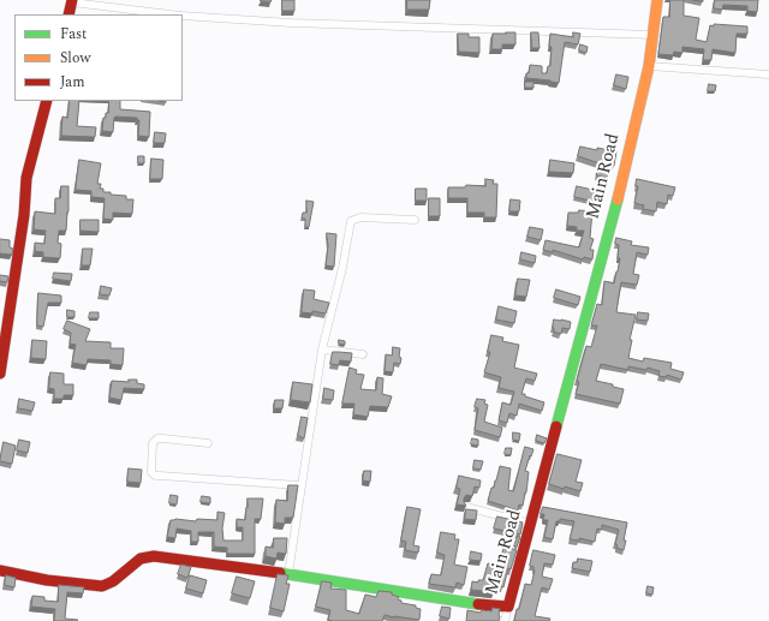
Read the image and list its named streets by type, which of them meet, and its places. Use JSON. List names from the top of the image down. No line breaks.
{"streets":{"street":["Main Road"]},"legend":["Fast","Slow","Jam"]}
